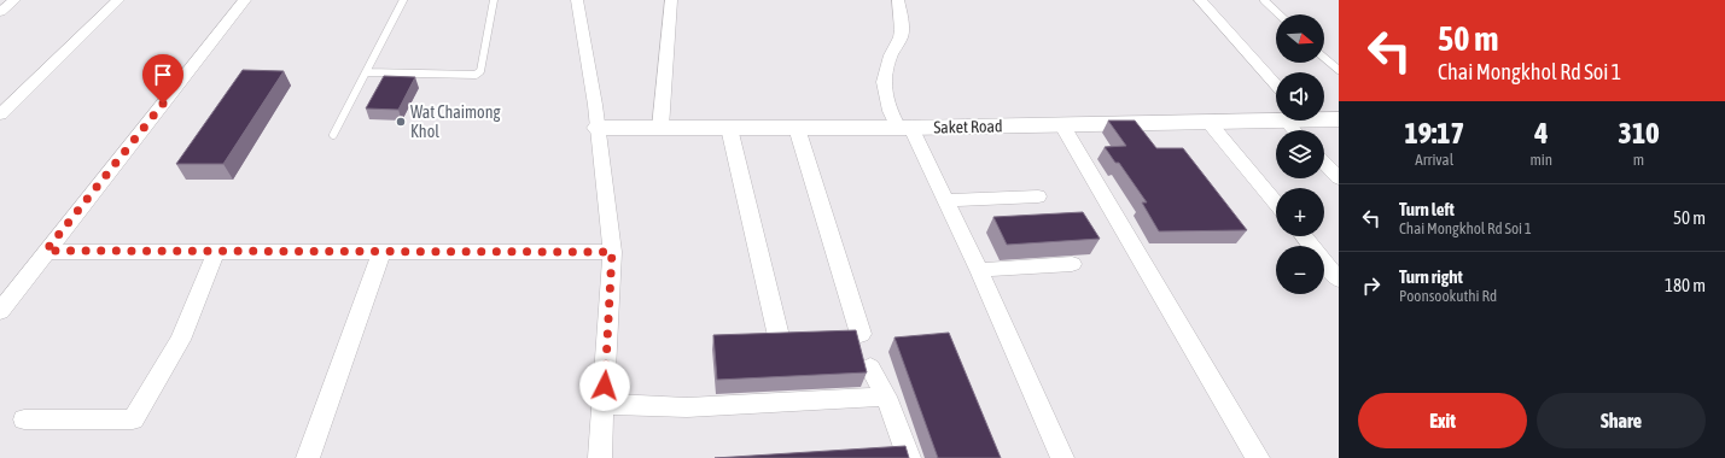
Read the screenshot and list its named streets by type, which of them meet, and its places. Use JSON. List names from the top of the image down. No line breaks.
{"streets":{"street":["Saket Road"]},"places":["Wat Chaimong Khol"],"north":"right","page":{"turn":["50 m","Chai Mongkhol Rd Soi 1"],"map_buttons":["+","−"],"eta":["19:17","Arrival","4","min","310","m"],"list":[{"name":"Turn left","note":"Chai Mongkhol Rd Soi 1","value":"50 m"},{"name":"Turn right","note":"Poonsookuthi Rd","value":"180 m"}],"buttons":["Exit","Share"]}}
